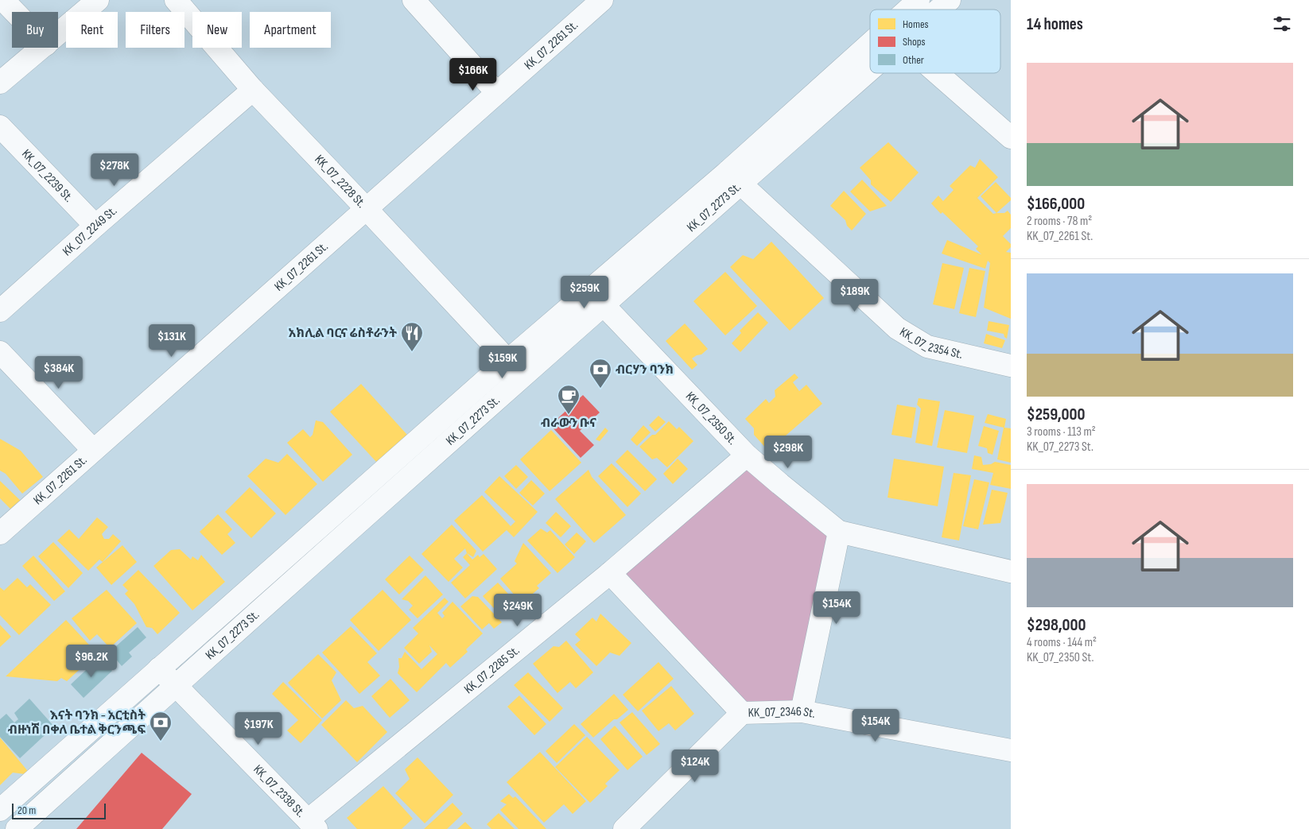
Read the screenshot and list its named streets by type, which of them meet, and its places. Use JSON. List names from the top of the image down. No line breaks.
{"streets":{"street":["KK_07_2261 St.","KK_07_2239 St.","KK_07_2228 St.","KK_07_2273 St.","KK_07_2249 St.","KK_07_2354 St.","KK_07_2350 St.","KK_07_2285 St.","KK_07_2346 St.","KK_07_2338 St."]},"crossings":[["KK_07_2261 St.","KK_07_2228 St."],["KK_07_2239 St.","KK_07_2249 St."],["KK_07_2228 St.","KK_07_2273 St."],["KK_07_2228 St.","KK_07_2249 St."],["KK_07_2273 St.","KK_07_2354 St."],["KK_07_2273 St.","KK_07_2350 St."],["KK_07_2273 St.","KK_07_2338 St."],["KK_07_2350 St.","KK_07_2285 St."],["KK_07_2285 St.","KK_07_2346 St."],["KK_07_2285 St.","KK_07_2338 St."]],"places":{"restaurant":["አክሊል ባርና ሬስቶራንት"],"bank":["ብርሃን ባንክ","እናት ባንክ - አርቲስት ብዙነሽ በቀለ ቤተል ቅርንጫፍ"],"cafe":["ብራውን ቡና"]},"legend":["Homes","Shops","Other"],"scale_bar":"20 m","page":{"heading":"14 homes","chip":["Buy","Rent","Filters","New","Apartment"],"list":[{"name":"$166,000","note":"2 rooms · 78 m² · KK_07_2261 St."},{"name":"$259,000","note":"3 rooms · 113 m² · KK_07_2273 St."},{"name":"$298,000","note":"4 rooms · 144 m² · KK_07_2350 St."}],"price":["$166K","$278K","$259K","$189K","$131K","$159K","$384K","$298K","$154K","$249K","$96.2K","$154K","$197K","$124K"],"scale":"20 m"}}
